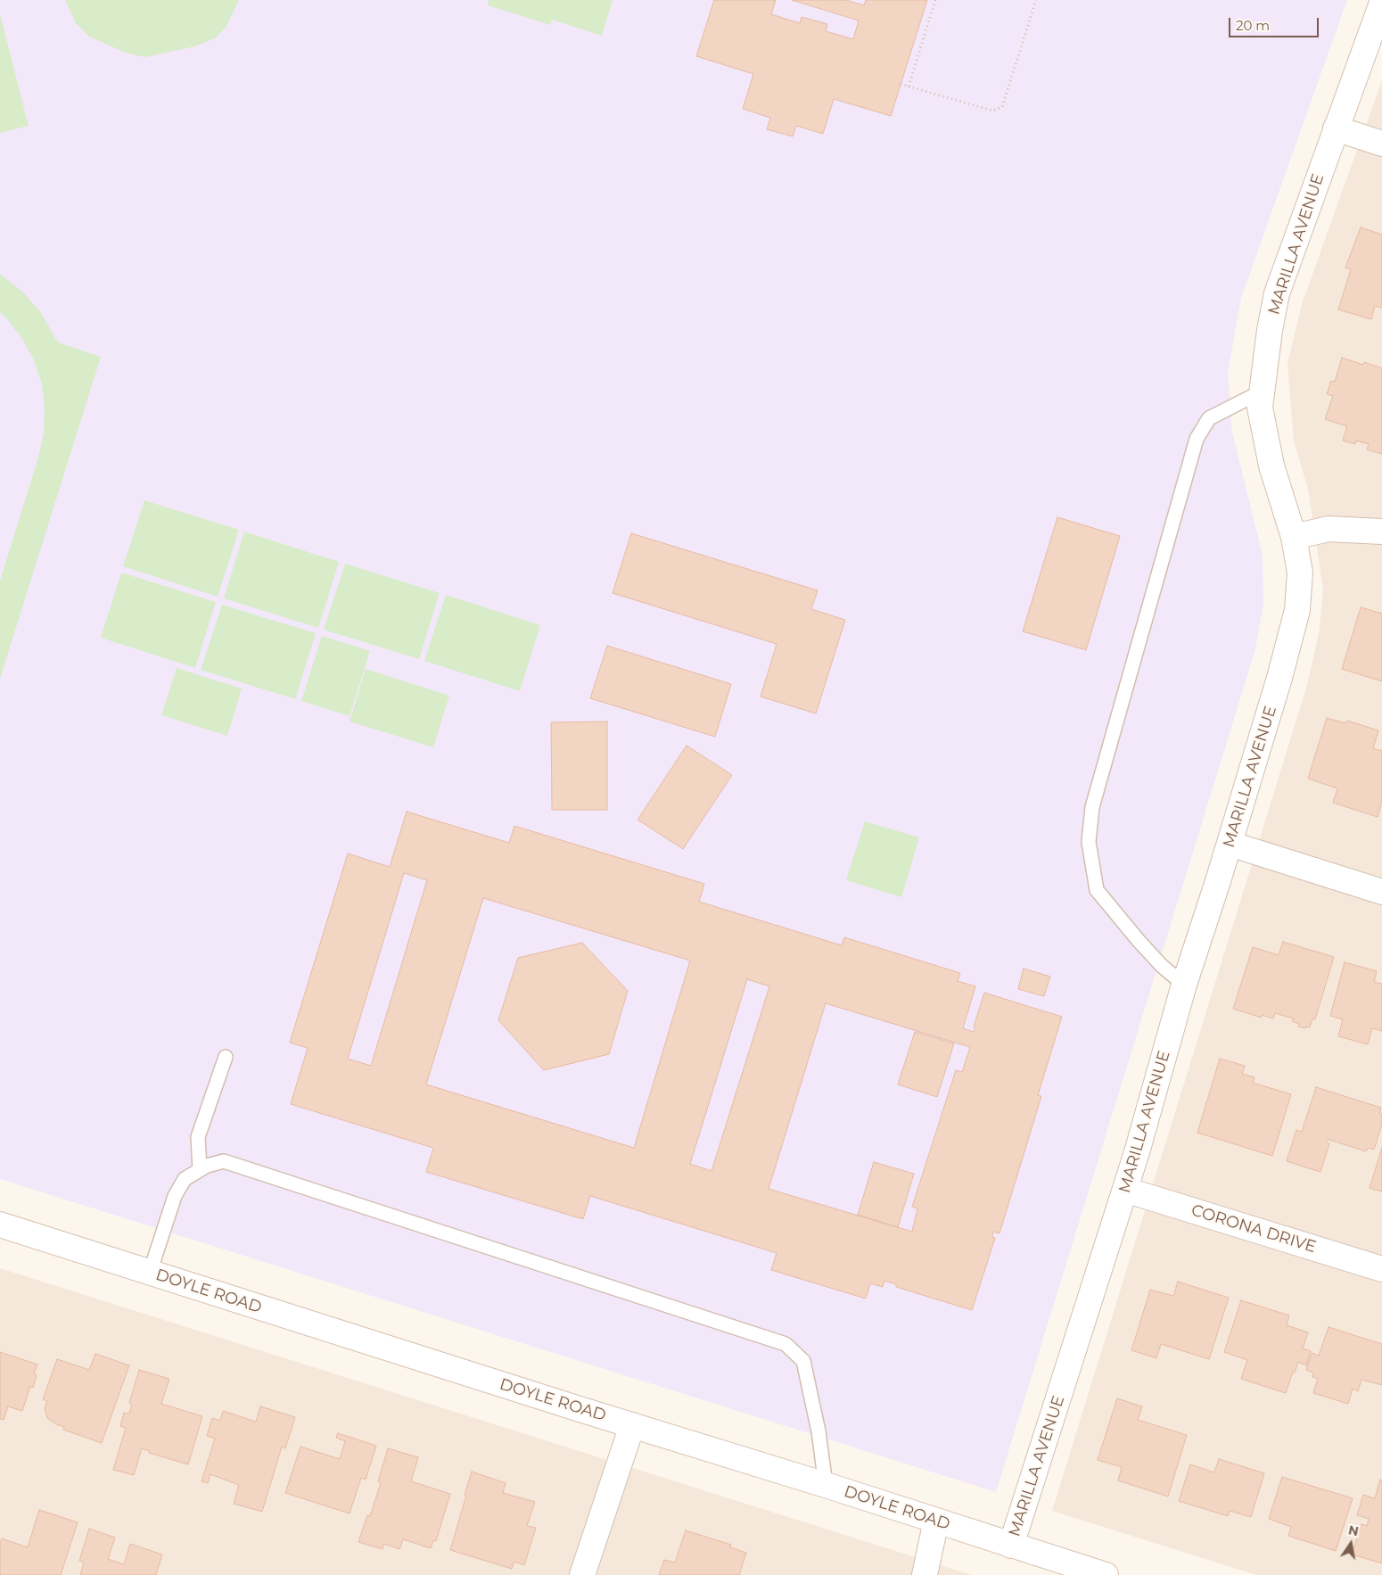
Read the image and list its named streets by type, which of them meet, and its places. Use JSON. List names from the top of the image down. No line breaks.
{"streets":{"street":["MARILLA AVENUE","CORONA DRIVE","DOYLE ROAD"]},"crossings":[["MARILLA AVENUE","CORONA DRIVE"],["MARILLA AVENUE","DOYLE ROAD"]],"scale_bar":"20 m","north":"top"}
